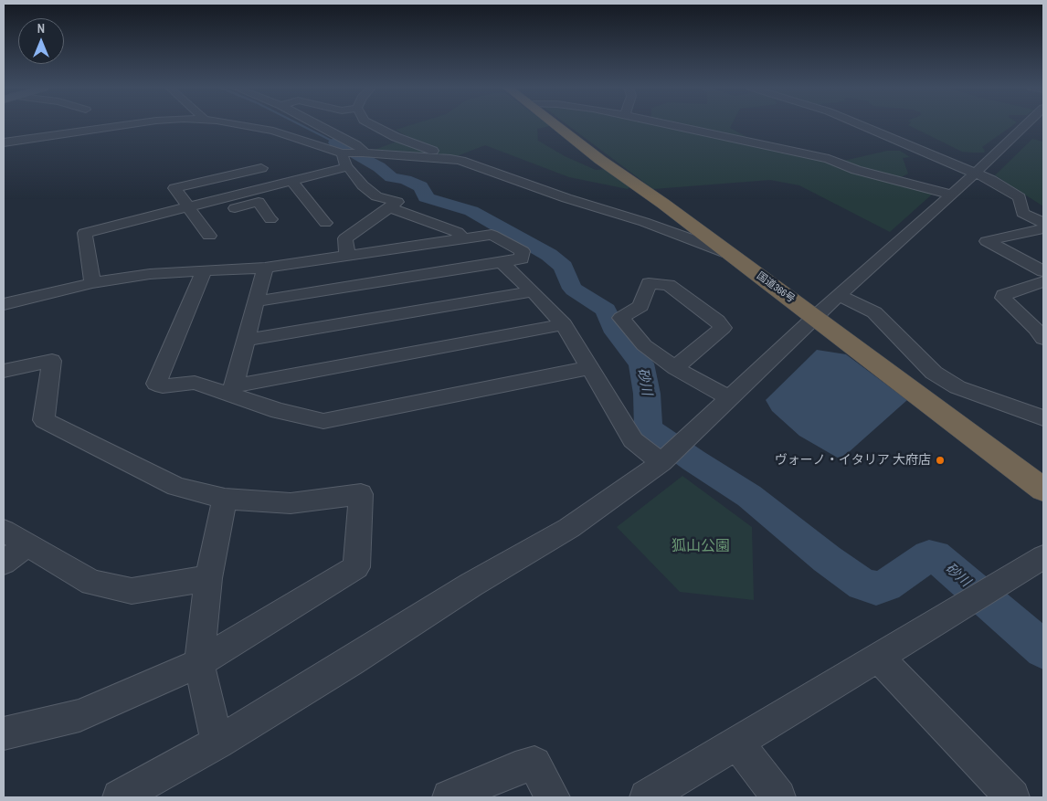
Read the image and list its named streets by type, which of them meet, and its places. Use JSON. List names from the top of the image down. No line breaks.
{"streets":{"highway":["国道366号"]},"water":["砂川"],"parks":["狐山公園"],"places":["ヴォーノ・イタリア 大府店"],"north":"top"}
